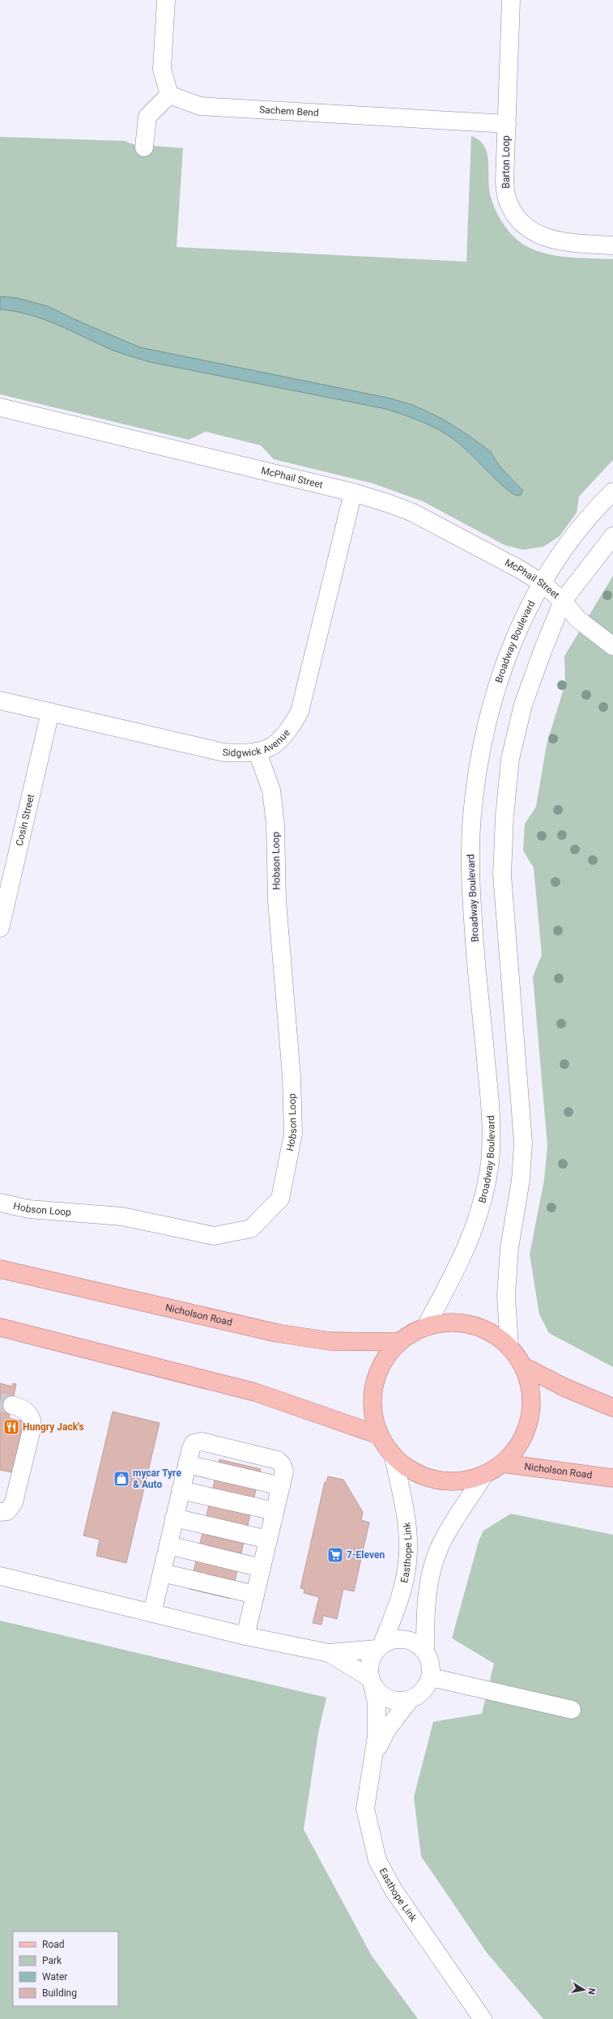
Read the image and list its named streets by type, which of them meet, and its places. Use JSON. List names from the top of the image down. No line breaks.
{"streets":{"main road":["Nicholson Road"],"street":["Sachem Bend","Barton Loop","McPhail Street","Broadway Boulevard","Sidgwick Avenue","Cosin Street","Hobson Loop","Easthope Link"]},"crossings":[["Sachem Bend","Barton Loop"],["McPhail Street","Broadway Boulevard"],["McPhail Street","Sidgwick Avenue"],["Broadway Boulevard","Nicholson Road"],["Sidgwick Avenue","Cosin Street"],["Sidgwick Avenue","Hobson Loop"],["Nicholson Road","Easthope Link"]],"places":{"restaurant":["Hungry Jack's"],"shop":["mycar Tyre & Auto"],"supermarket":["7-Eleven"]},"legend":["Road","Park","Water","Building"],"north":"right"}
